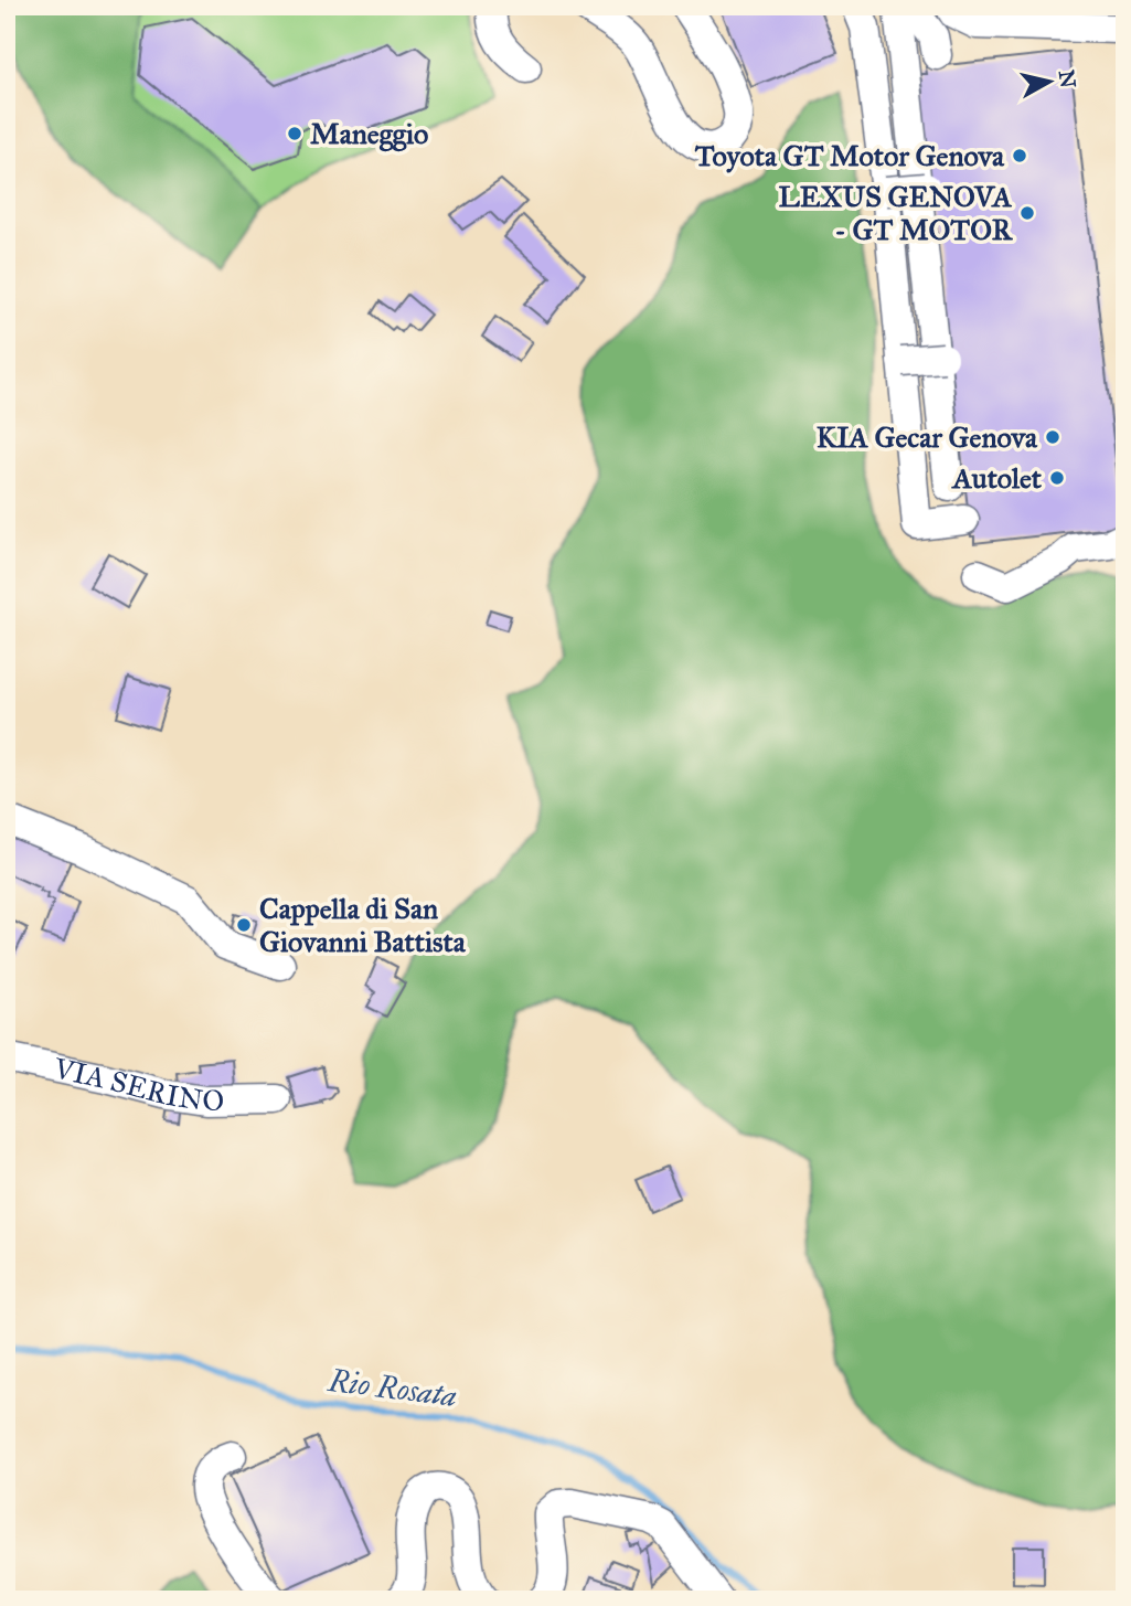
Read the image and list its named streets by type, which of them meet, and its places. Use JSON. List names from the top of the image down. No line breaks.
{"streets":{"street":["VIA SERINO"]},"water":["Rio Rosata"],"places":["Maneggio","Toyota GT Motor Genova","LEXUS GENOVA - GT MOTOR","KIA Gecar Genova","Autolet","Cappella di San Giovanni Battista"],"north":"right"}
